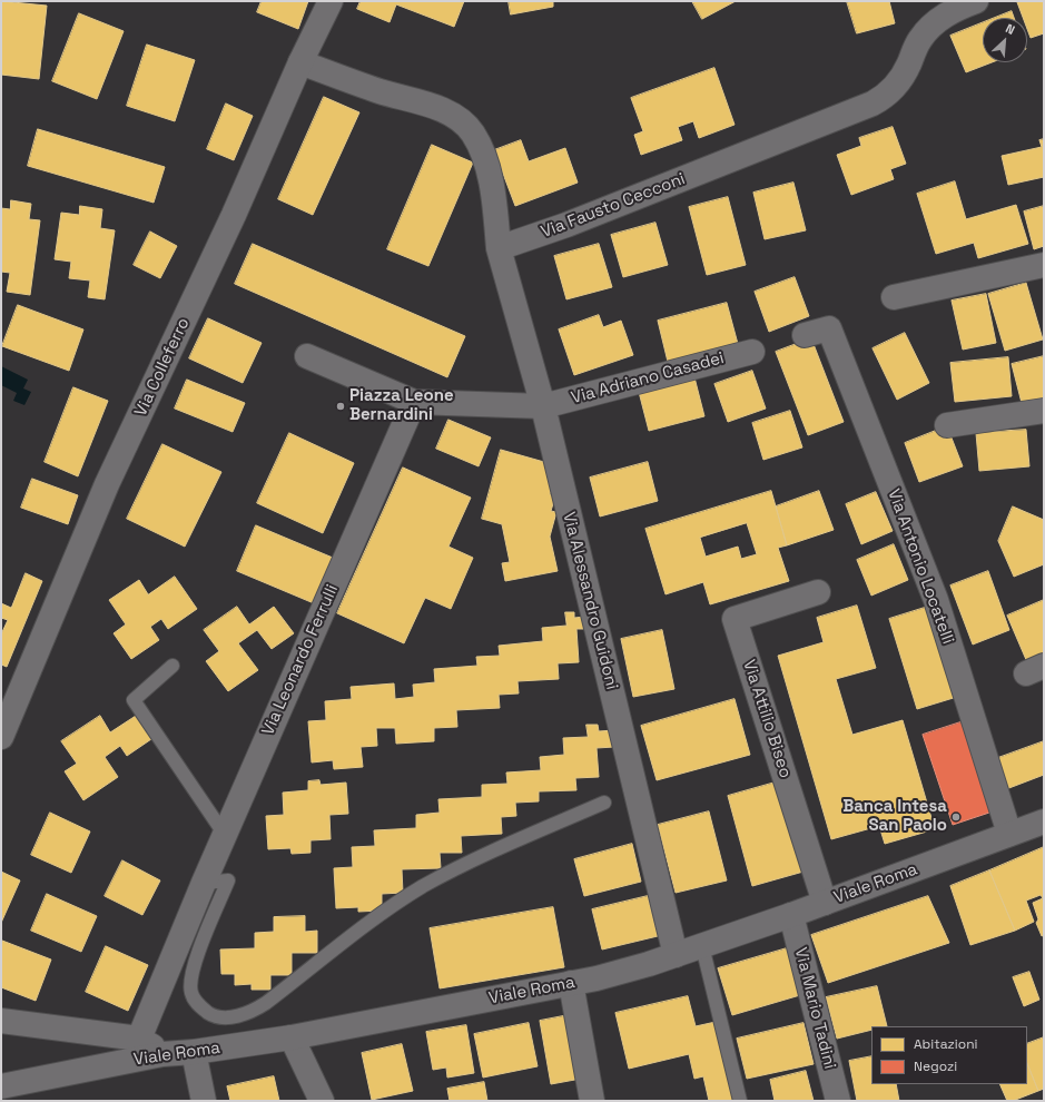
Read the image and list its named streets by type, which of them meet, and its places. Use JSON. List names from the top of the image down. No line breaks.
{"streets":{"street":["Via Fausto Cecconi","Via Colleferro","Via Adriano Casadei","Via Antonio Locatelli","Via Alessandro Guidoni","Via Leonardo Ferrulli","Via Attilio Biseo","Viale Roma","Via Mario Tadini"]},"crossings":[["Via Fausto Cecconi","Via Alessandro Guidoni"],["Via Adriano Casadei","Via Alessandro Guidoni"],["Via Antonio Locatelli","Viale Roma"],["Via Alessandro Guidoni","Viale Roma"],["Via Attilio Biseo","Viale Roma"],["Viale Roma","Via Mario Tadini"]],"places":["Piazza Leone Bernardini","Banca Intesa San Paolo"],"legend":["Abitazioni","Negozi"],"north":"top right"}
